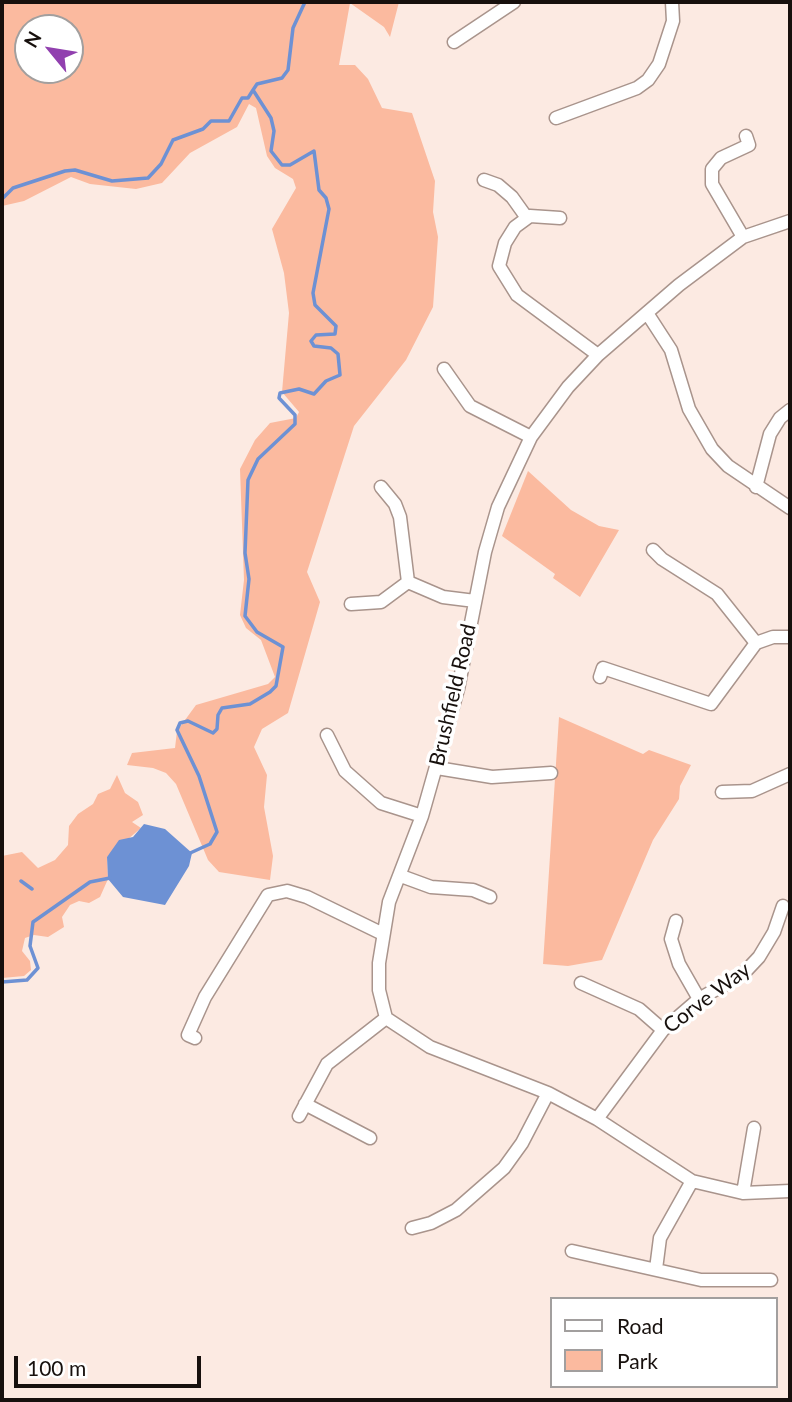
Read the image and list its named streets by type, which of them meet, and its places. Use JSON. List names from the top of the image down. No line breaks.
{"streets":{"street":["Brushfield Road","Corve Way"]},"legend":["Road","Park"],"scale_bar":"100 m","north":"top left"}
